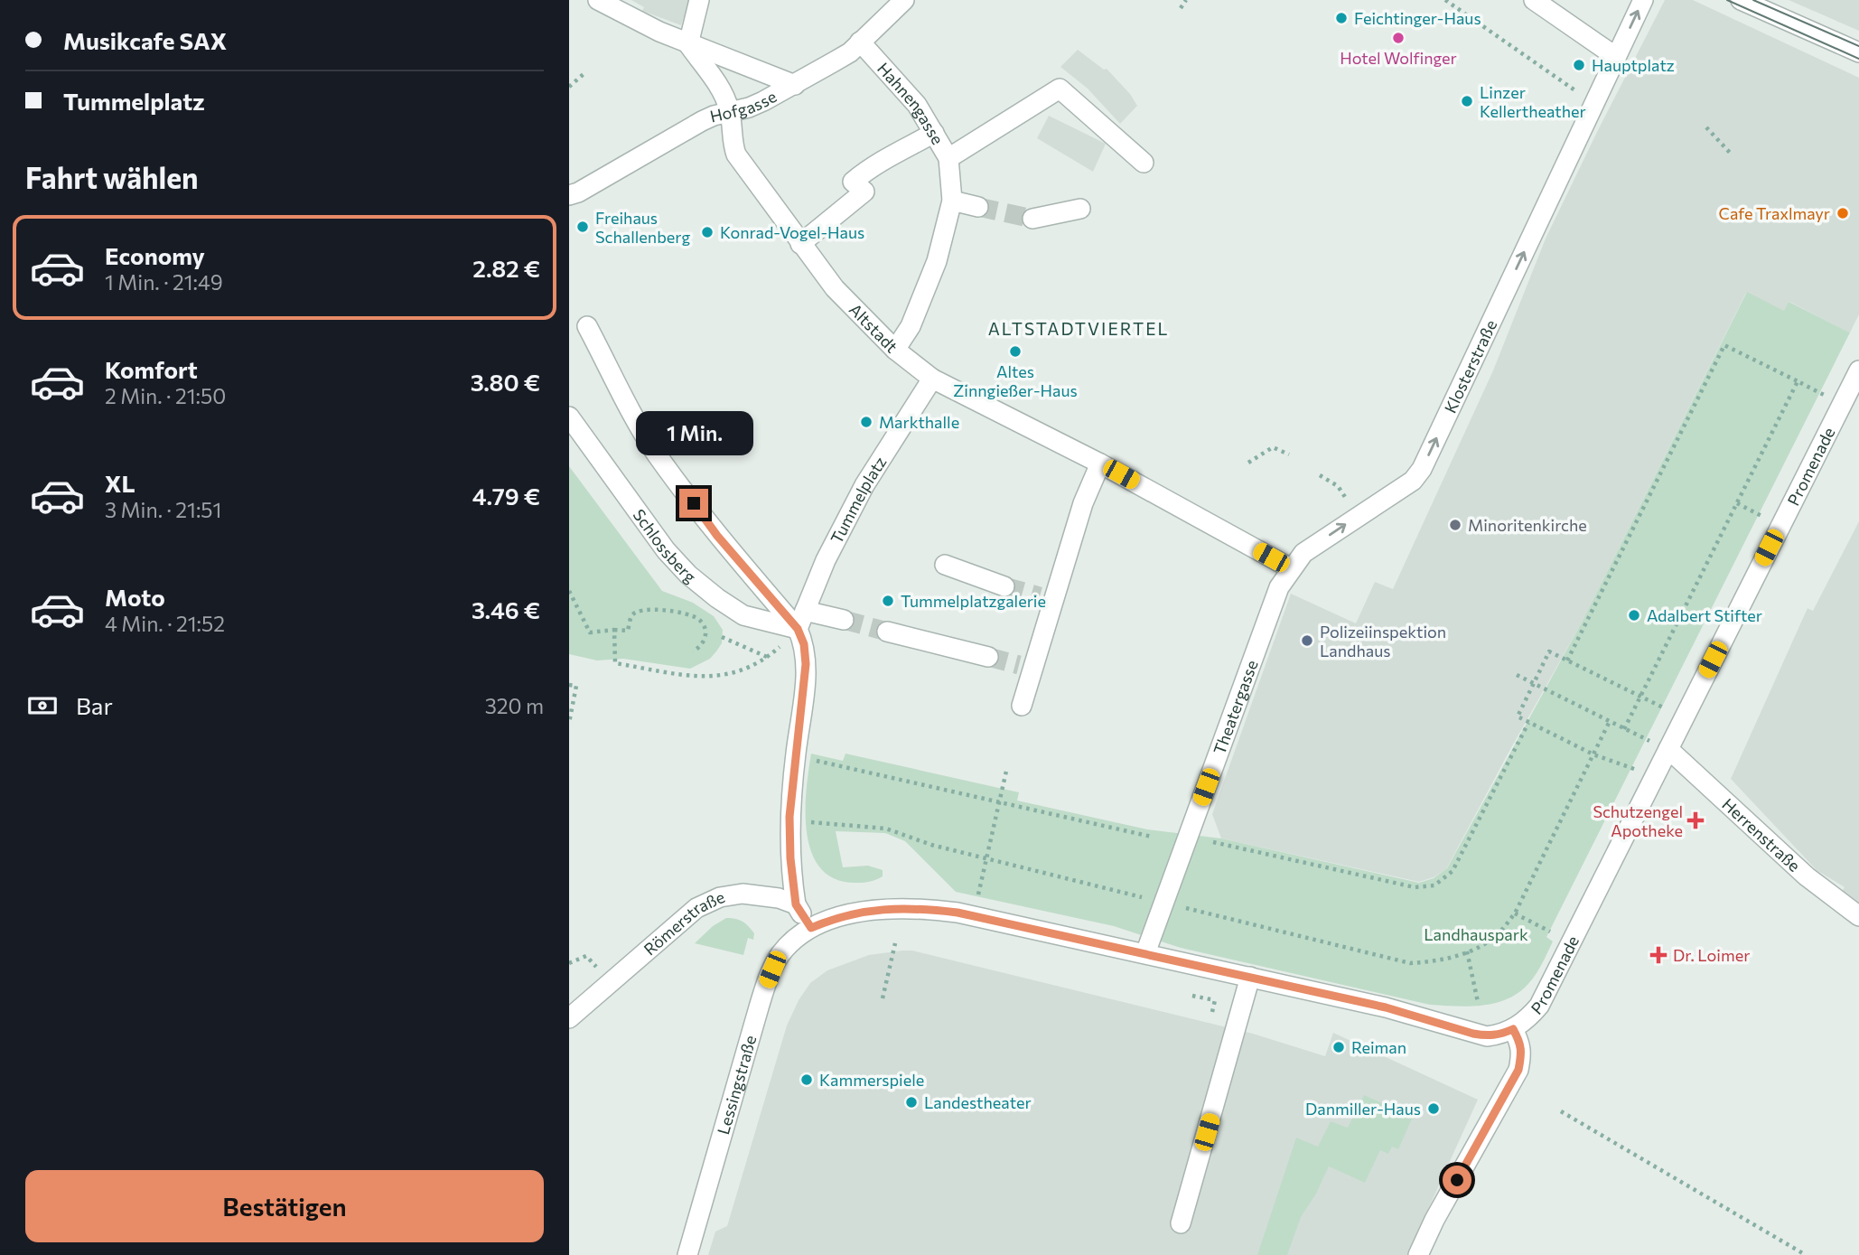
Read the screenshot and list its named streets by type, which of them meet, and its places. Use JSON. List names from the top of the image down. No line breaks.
{"streets":{"street":["Hahnengasse","Hofgasse","Altstadt","Klosterstraße","Promenade","Tummelplatz","Schlossberg","Theatergasse","Herrenstraße","Römerstraße","Lessingstraße"]},"crossings":[["Hahnengasse","Hofgasse"],["Hahnengasse","Altstadt"],["Hofgasse","Altstadt"],["Altstadt","Klosterstraße"],["Altstadt","Tummelplatz"],["Altstadt","Theatergasse"],["Klosterstraße","Theatergasse"],["Promenade","Theatergasse"],["Promenade","Herrenstraße"],["Promenade","Lessingstraße"],["Tummelplatz","Schlossberg"]],"one_way":["Klosterstraße"],"districts":["ALTSTADTVIERTEL"],"parks":["Landhauspark"],"places":{"other":["Feichtinger-Haus","Hotel Wolfinger","Hauptplatz","Linzer Kellertheather","Cafe Traxlmayr","Freihaus Schallenberg","Konrad-Vogel-Haus","Altes Zinngießer-Haus","Markthalle","Minoritenkirche","Tummelplatzgalerie","Adalbert Stifter","Polizeiinspektion Landhaus","Reiman","Kammerspiele","Landestheater","Danmiller-Haus"],"health":["Schutzengel Apotheke","Dr. Loimer"]},"page":{"banner":["Musikcafe SAX","Tummelplatz"],"heading":"Fahrt wählen","list":[{"name":"Economy","note":"1 Min. · 21:49","value":"2.82 €"},{"name":"Komfort","note":"2 Min. · 21:50","value":"3.80 €"},{"name":"XL","note":"3 Min. · 21:51","value":"4.79 €"},{"name":"Moto","note":"4 Min. · 21:52","value":"3.46 €"}],"bubble":"1 Min.","pay":["Bar","320 m"],"buttons":"Bestätigen"}}
